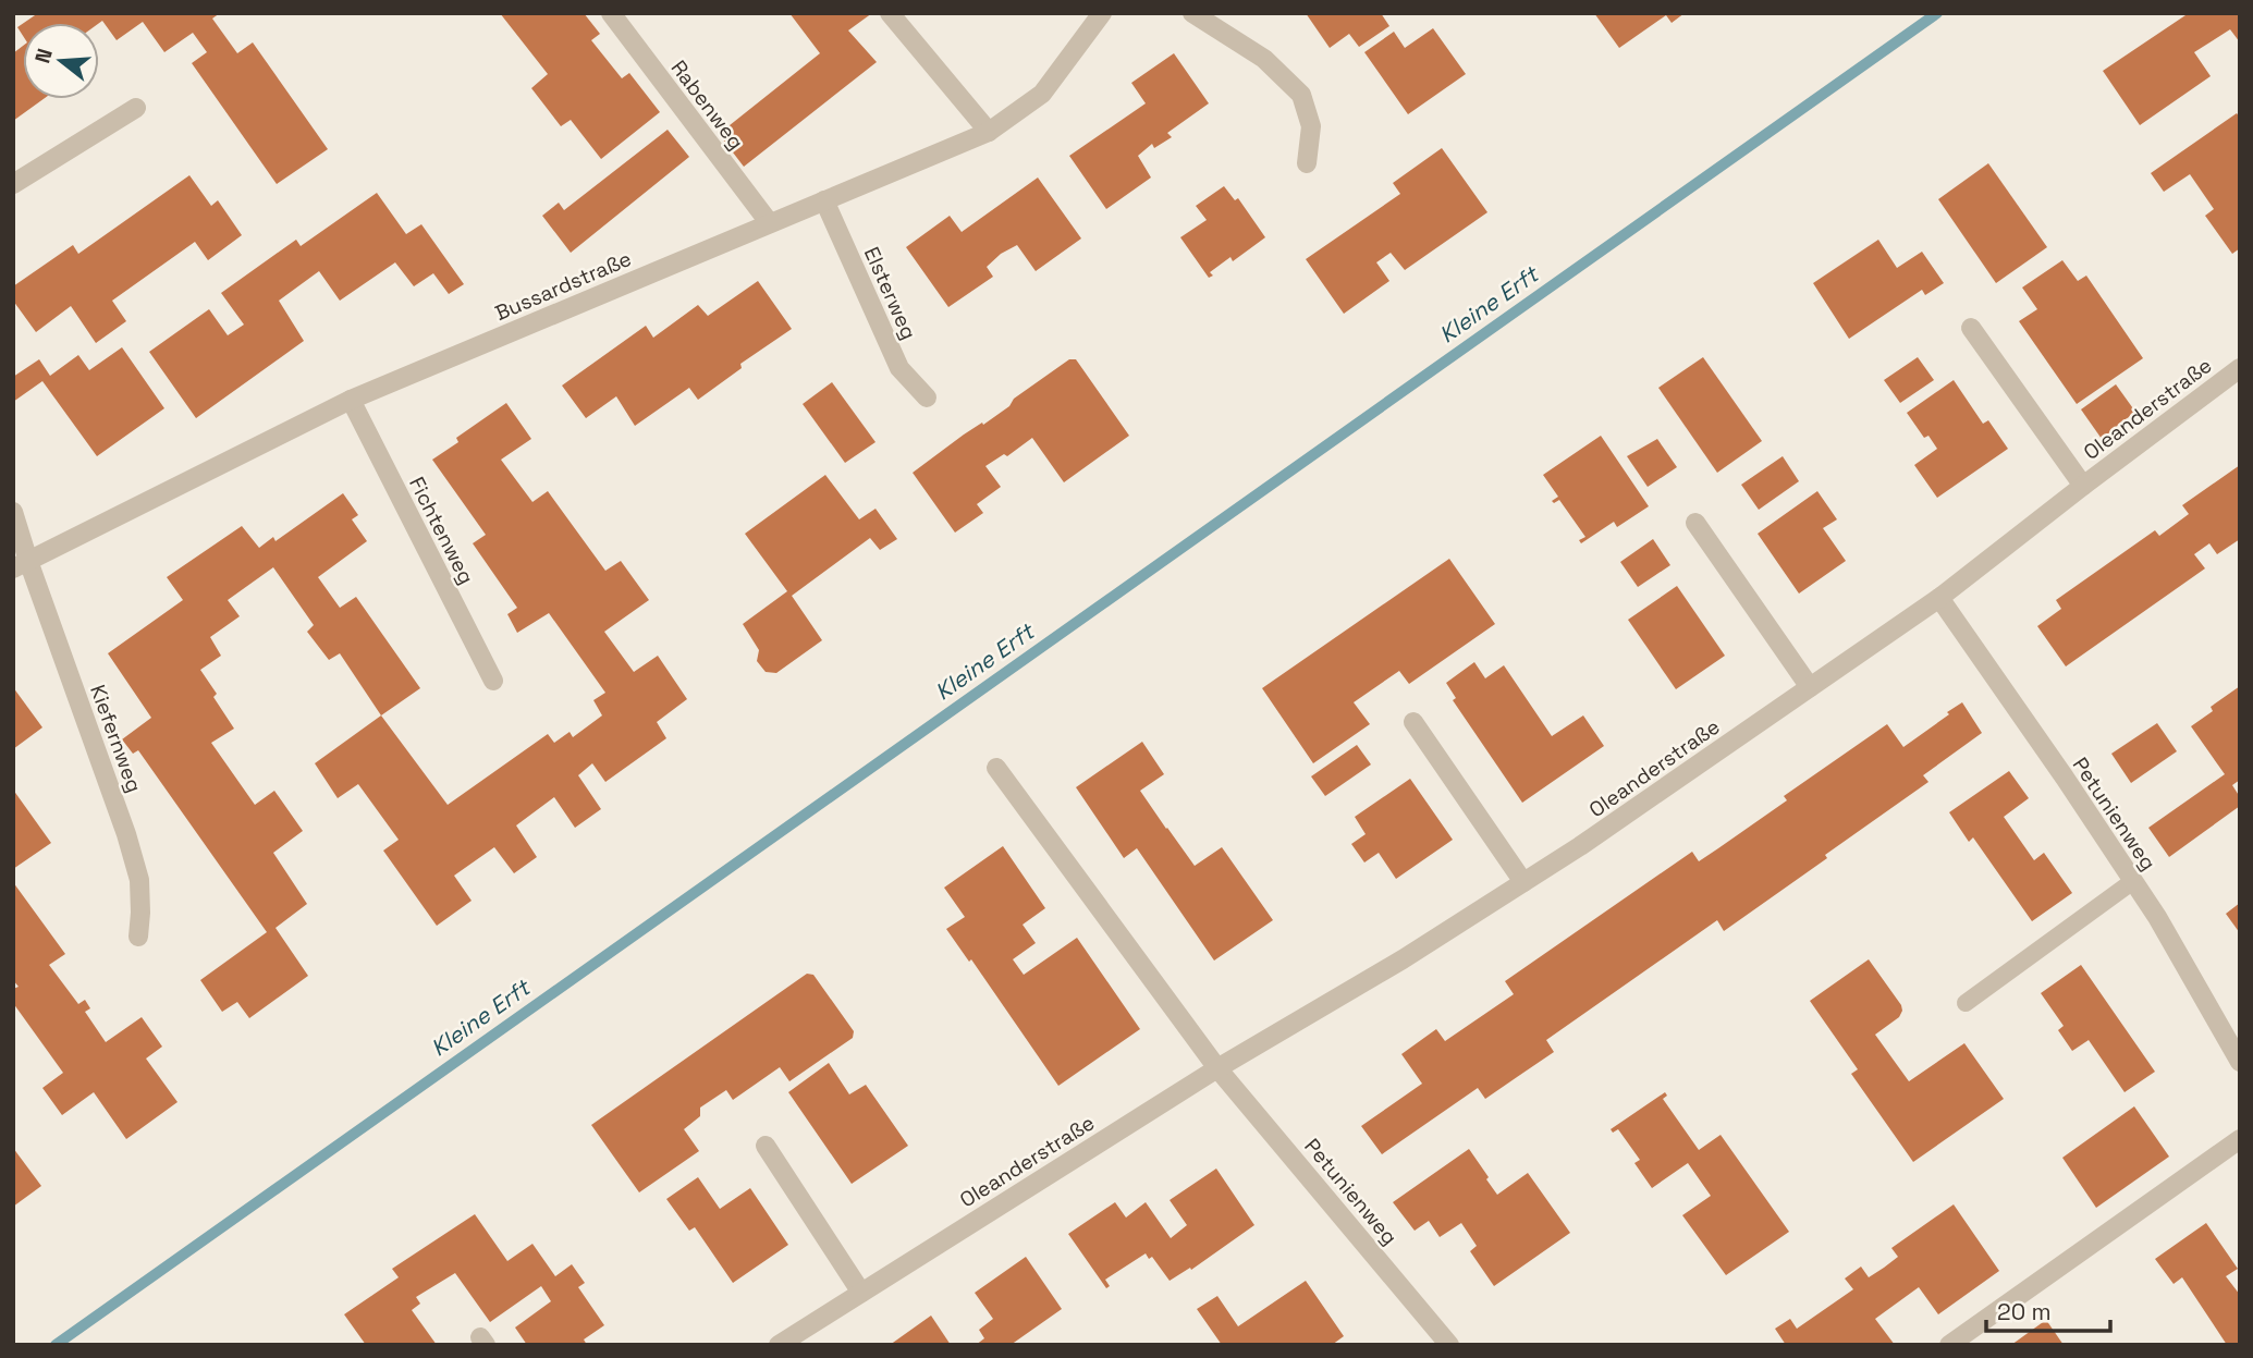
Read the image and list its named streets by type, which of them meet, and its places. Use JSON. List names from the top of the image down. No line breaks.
{"streets":{"street":["Rabenweg","Bussardstraße","Elsterweg","Oleanderstraße","Fichtenweg","Kiefernweg","Petunienweg"]},"crossings":[["Rabenweg","Bussardstraße"],["Bussardstraße","Elsterweg"],["Bussardstraße","Fichtenweg"],["Bussardstraße","Kiefernweg"],["Oleanderstraße","Petunienweg"]],"water":["Kleine Erft"],"scale_bar":"20 m","north":"left"}
